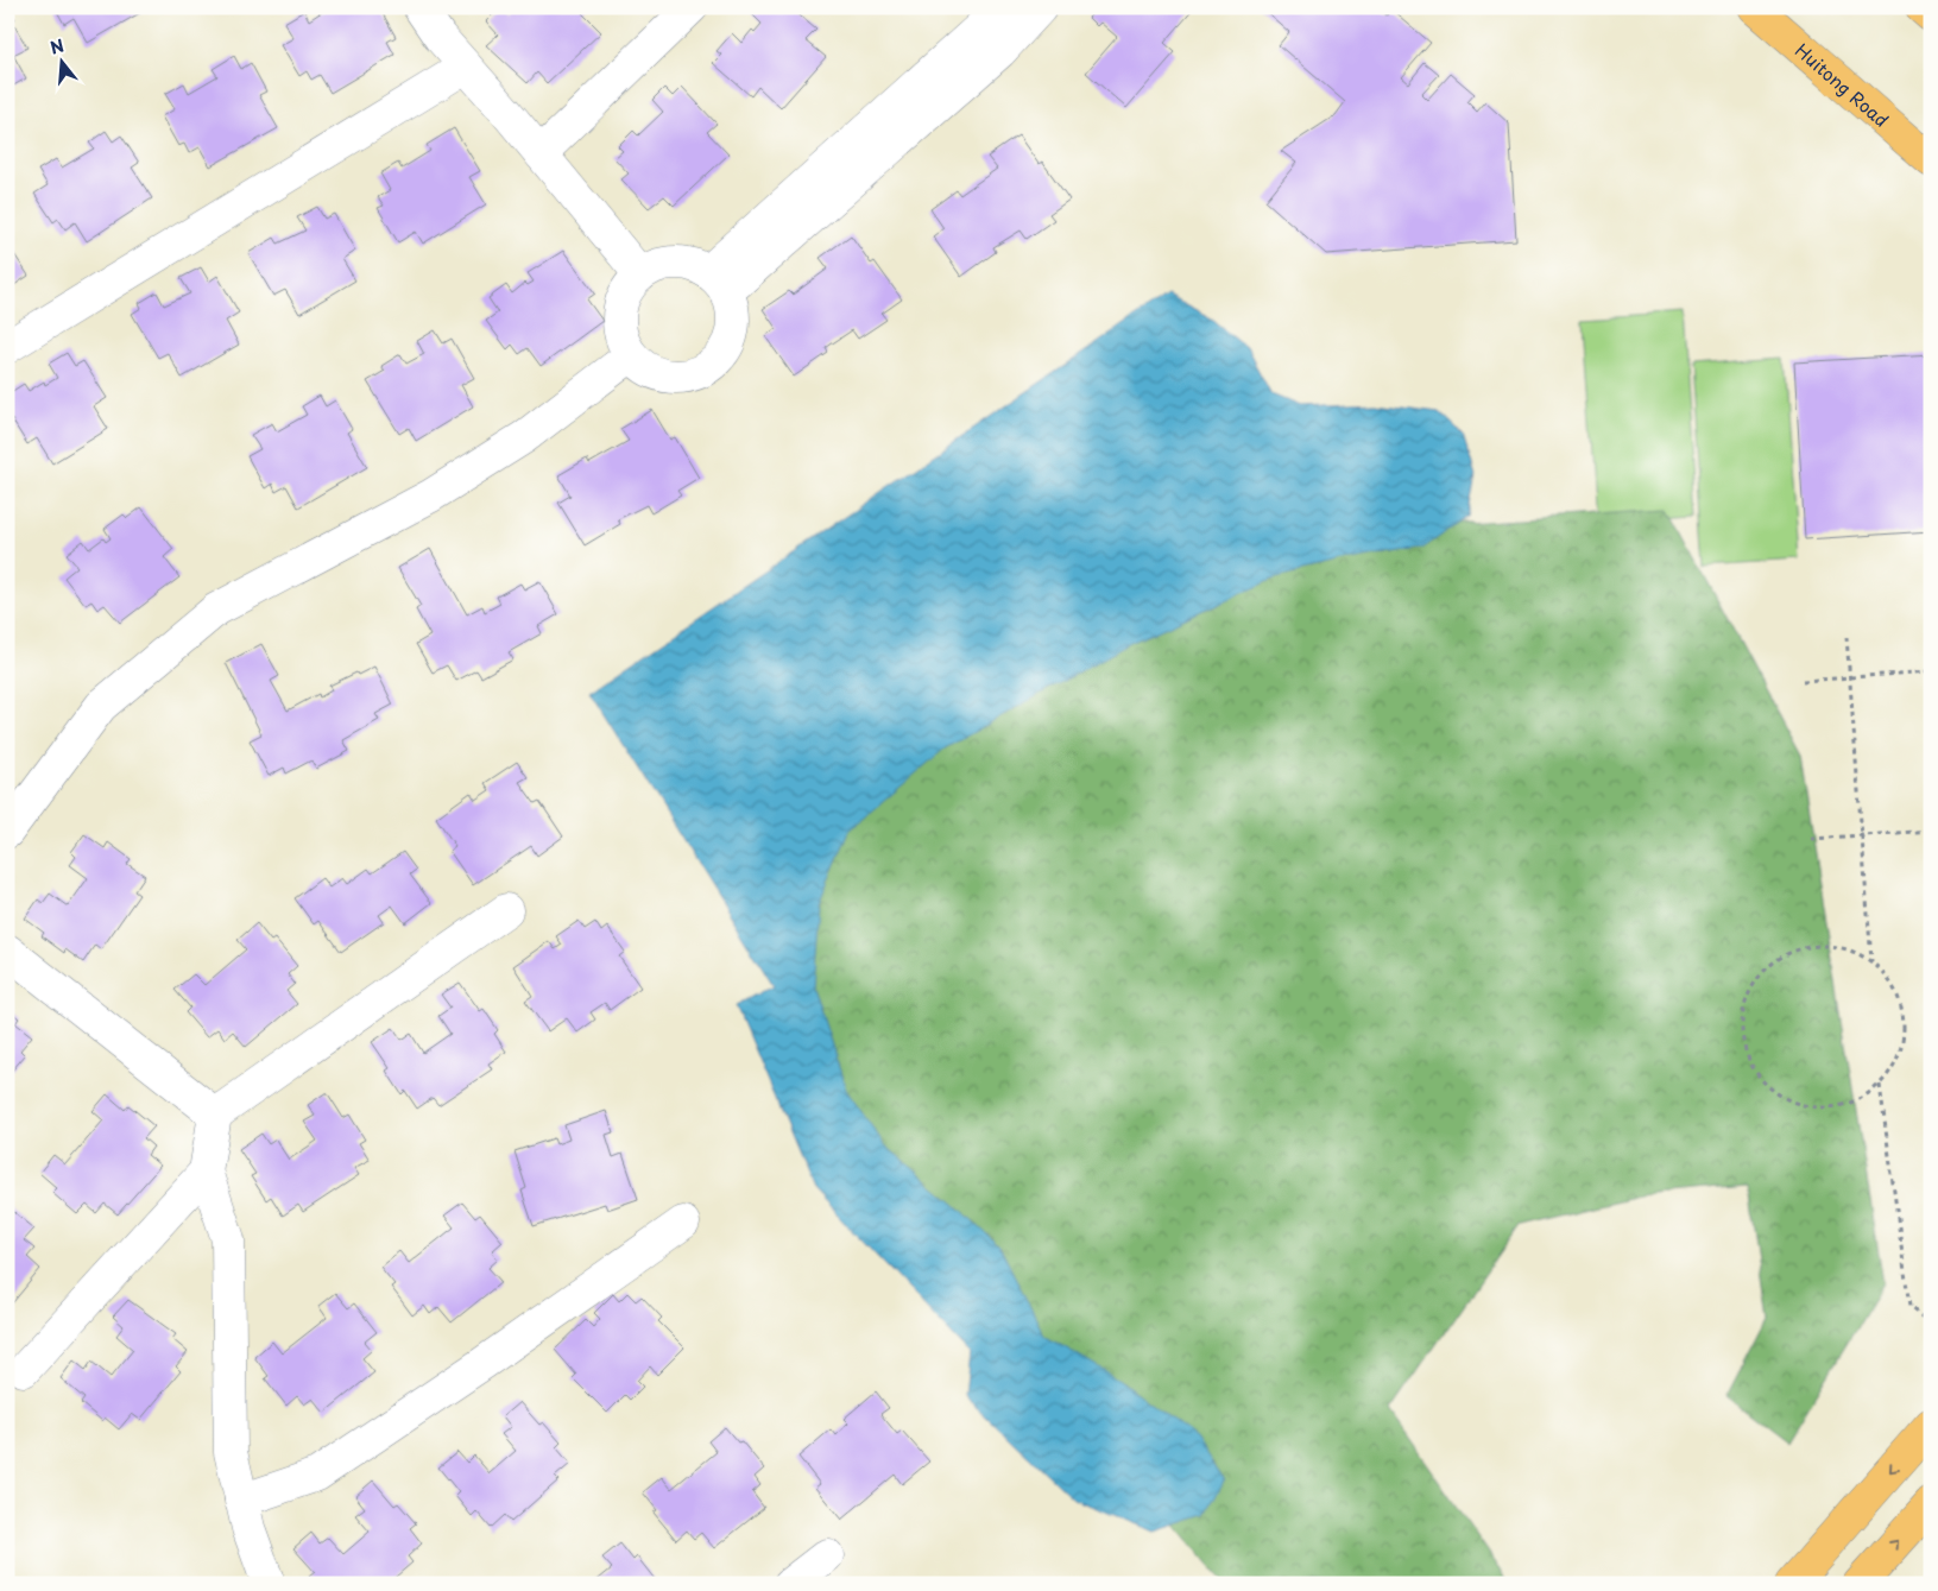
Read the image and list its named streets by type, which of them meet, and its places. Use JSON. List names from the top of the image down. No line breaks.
{"streets":{"main road":["Huitong Road"]},"north":"top"}
